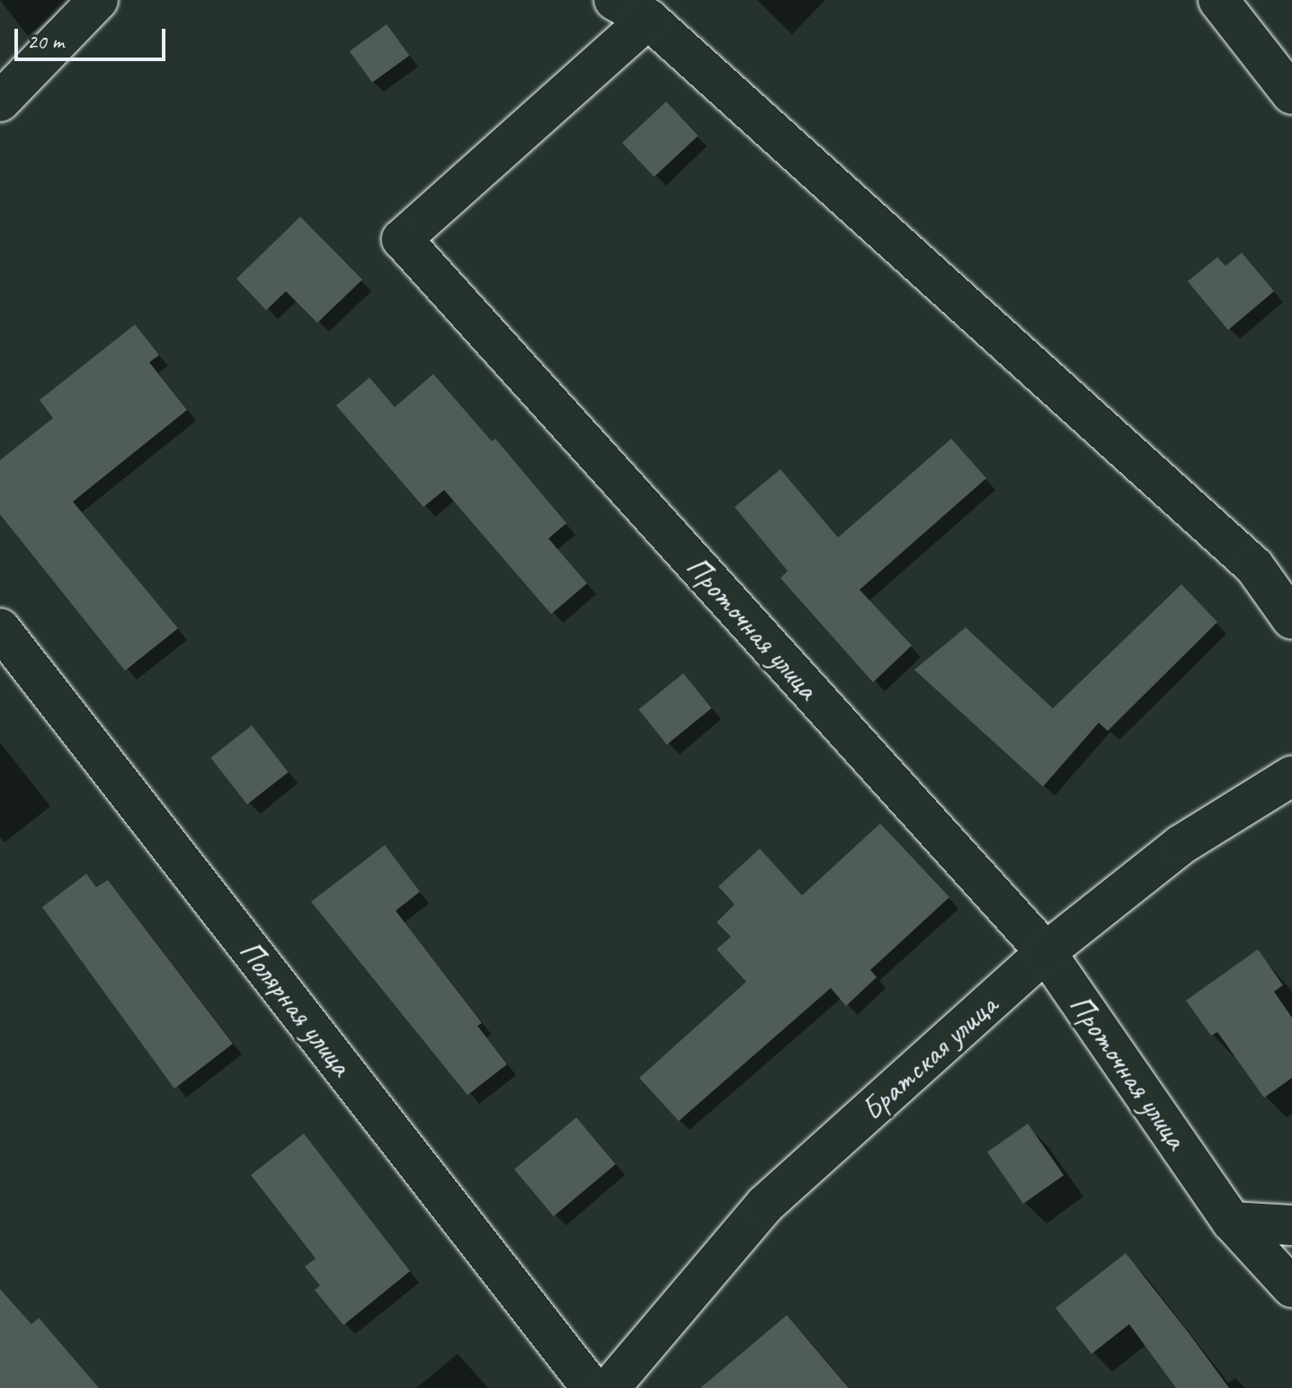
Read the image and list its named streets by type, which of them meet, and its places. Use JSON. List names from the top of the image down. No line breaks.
{"streets":{"street":["Проточная улица","Полярная улица","Братская улица"]},"crossings":[["Проточная улица","Братская улица"]],"scale_bar":"20 m"}
